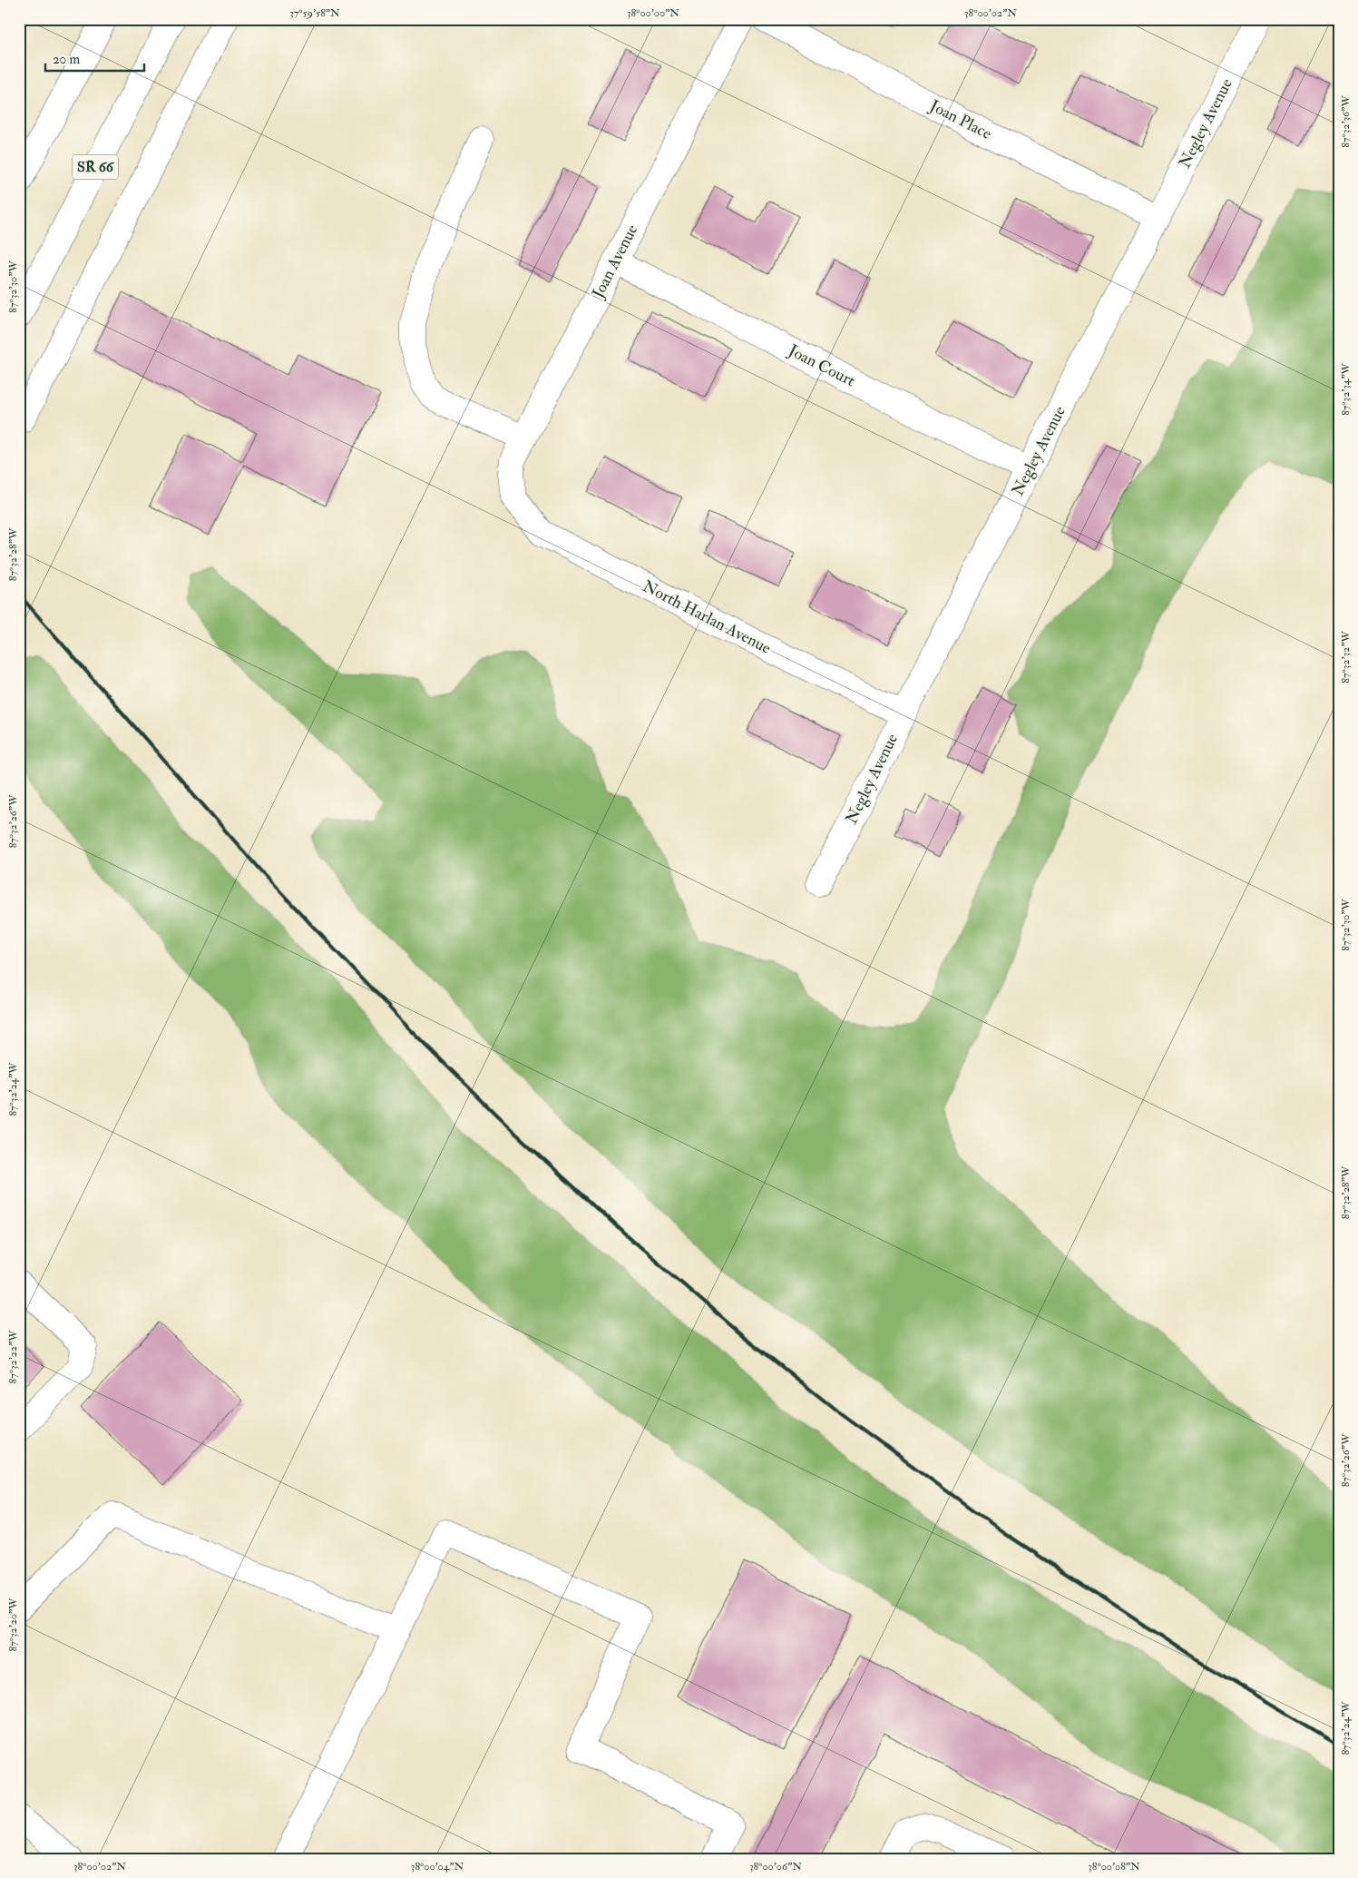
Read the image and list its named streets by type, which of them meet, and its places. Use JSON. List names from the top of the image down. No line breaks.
{"streets":{"street":["Joan Place","Negley Avenue","SR 66","Joan Avenue","Joan Court","North Harlan Avenue"]},"crossings":[["Joan Place","Negley Avenue"],["Negley Avenue","Joan Court"],["Negley Avenue","North Harlan Avenue"],["Joan Avenue","Joan Court"],["Joan Avenue","North Harlan Avenue"]],"scale_bar":"20 m","coordinates":["37°59'58\"N","38°00'00\"N","38°00'02\"N","87°32'36\"W","87°32'30\"W","87°32'34\"W","87°32'28\"W","87°32'32\"W","87°32'26\"W","87°32'24\"W","87°32'22\"W","87°32'20\"W","38°00'04\"N","38°00'06\"N","38°00'08\"N"]}
